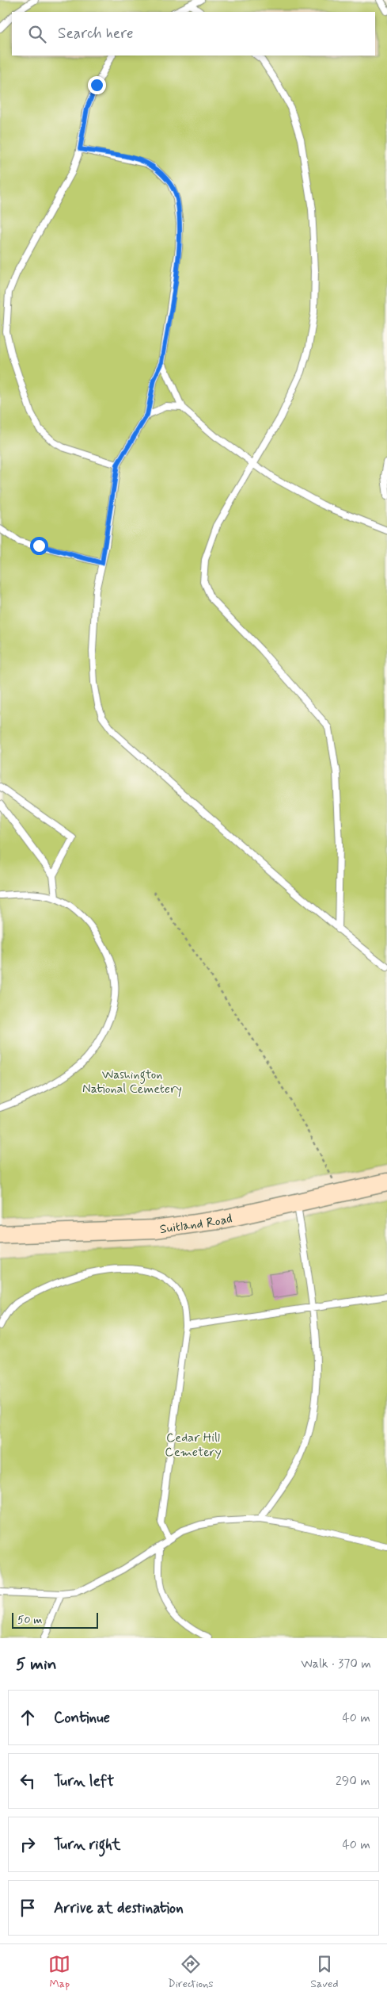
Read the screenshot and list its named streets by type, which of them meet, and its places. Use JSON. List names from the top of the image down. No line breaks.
{"streets":{"main road":["Suitland Road"]},"parks":["Washington National Cemetery","Cedar Hill Cemetery"],"scale_bar":"50 m","page":{"search":"Search here","scale":"50 m","heading":["5 min","Walk · 370 m"],"list":[["Continue","40 m"],["Turn left","290 m"],["Turn right","40 m"],"Arrive at destination"],"nav":["Map","Directions","Saved"]}}
